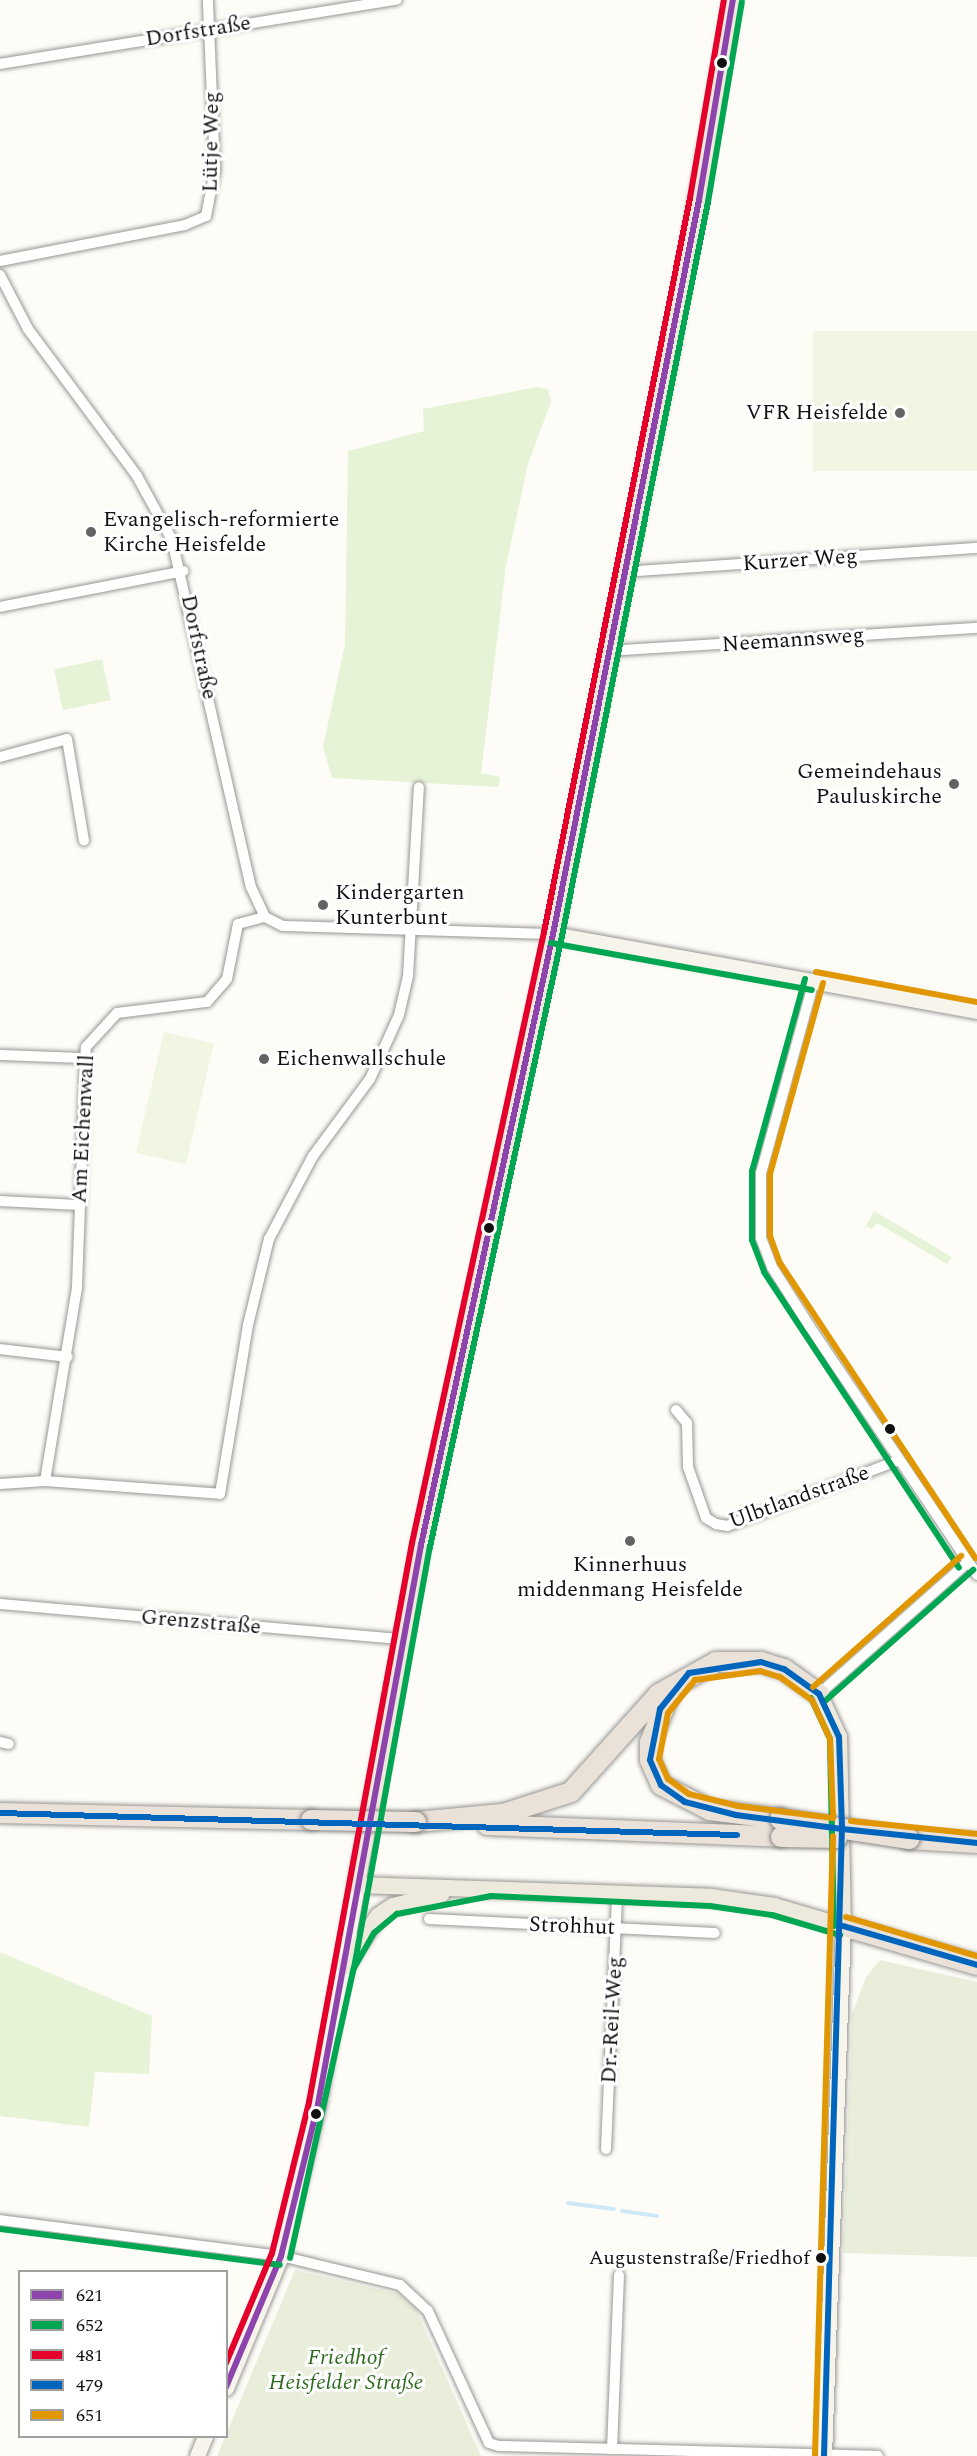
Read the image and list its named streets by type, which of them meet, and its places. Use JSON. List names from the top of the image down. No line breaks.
{"streets":{"main road":["Strohhut"],"street":["Dorfstraße","Lütje Weg","Kurzer Weg","Neemannsweg","Am Eichenwall","Ulbtlandstraße","Grenzstraße","Dr.-Reil-Weg"]},"crossings":[["Dorfstraße","Lütje Weg"],["Dorfstraße","Am Eichenwall"],["Strohhut","Dr.-Reil-Weg"]],"parks":["Friedhof Heisfelder Straße"],"places":["VFR Heisfelde","Evangelisch-reformierte Kirche Heisfelde","Gemeindehaus Pauluskirche","Kindergarten Kunterbunt","Eichenwallschule","Kinnerhuus middenmang Heisfelde","Augustenstraße/Friedhof"],"lines":["transit line 621","transit line 481","transit line 652","transit line 651","transit line 479"],"legend":["621","652","481","479","651"]}
